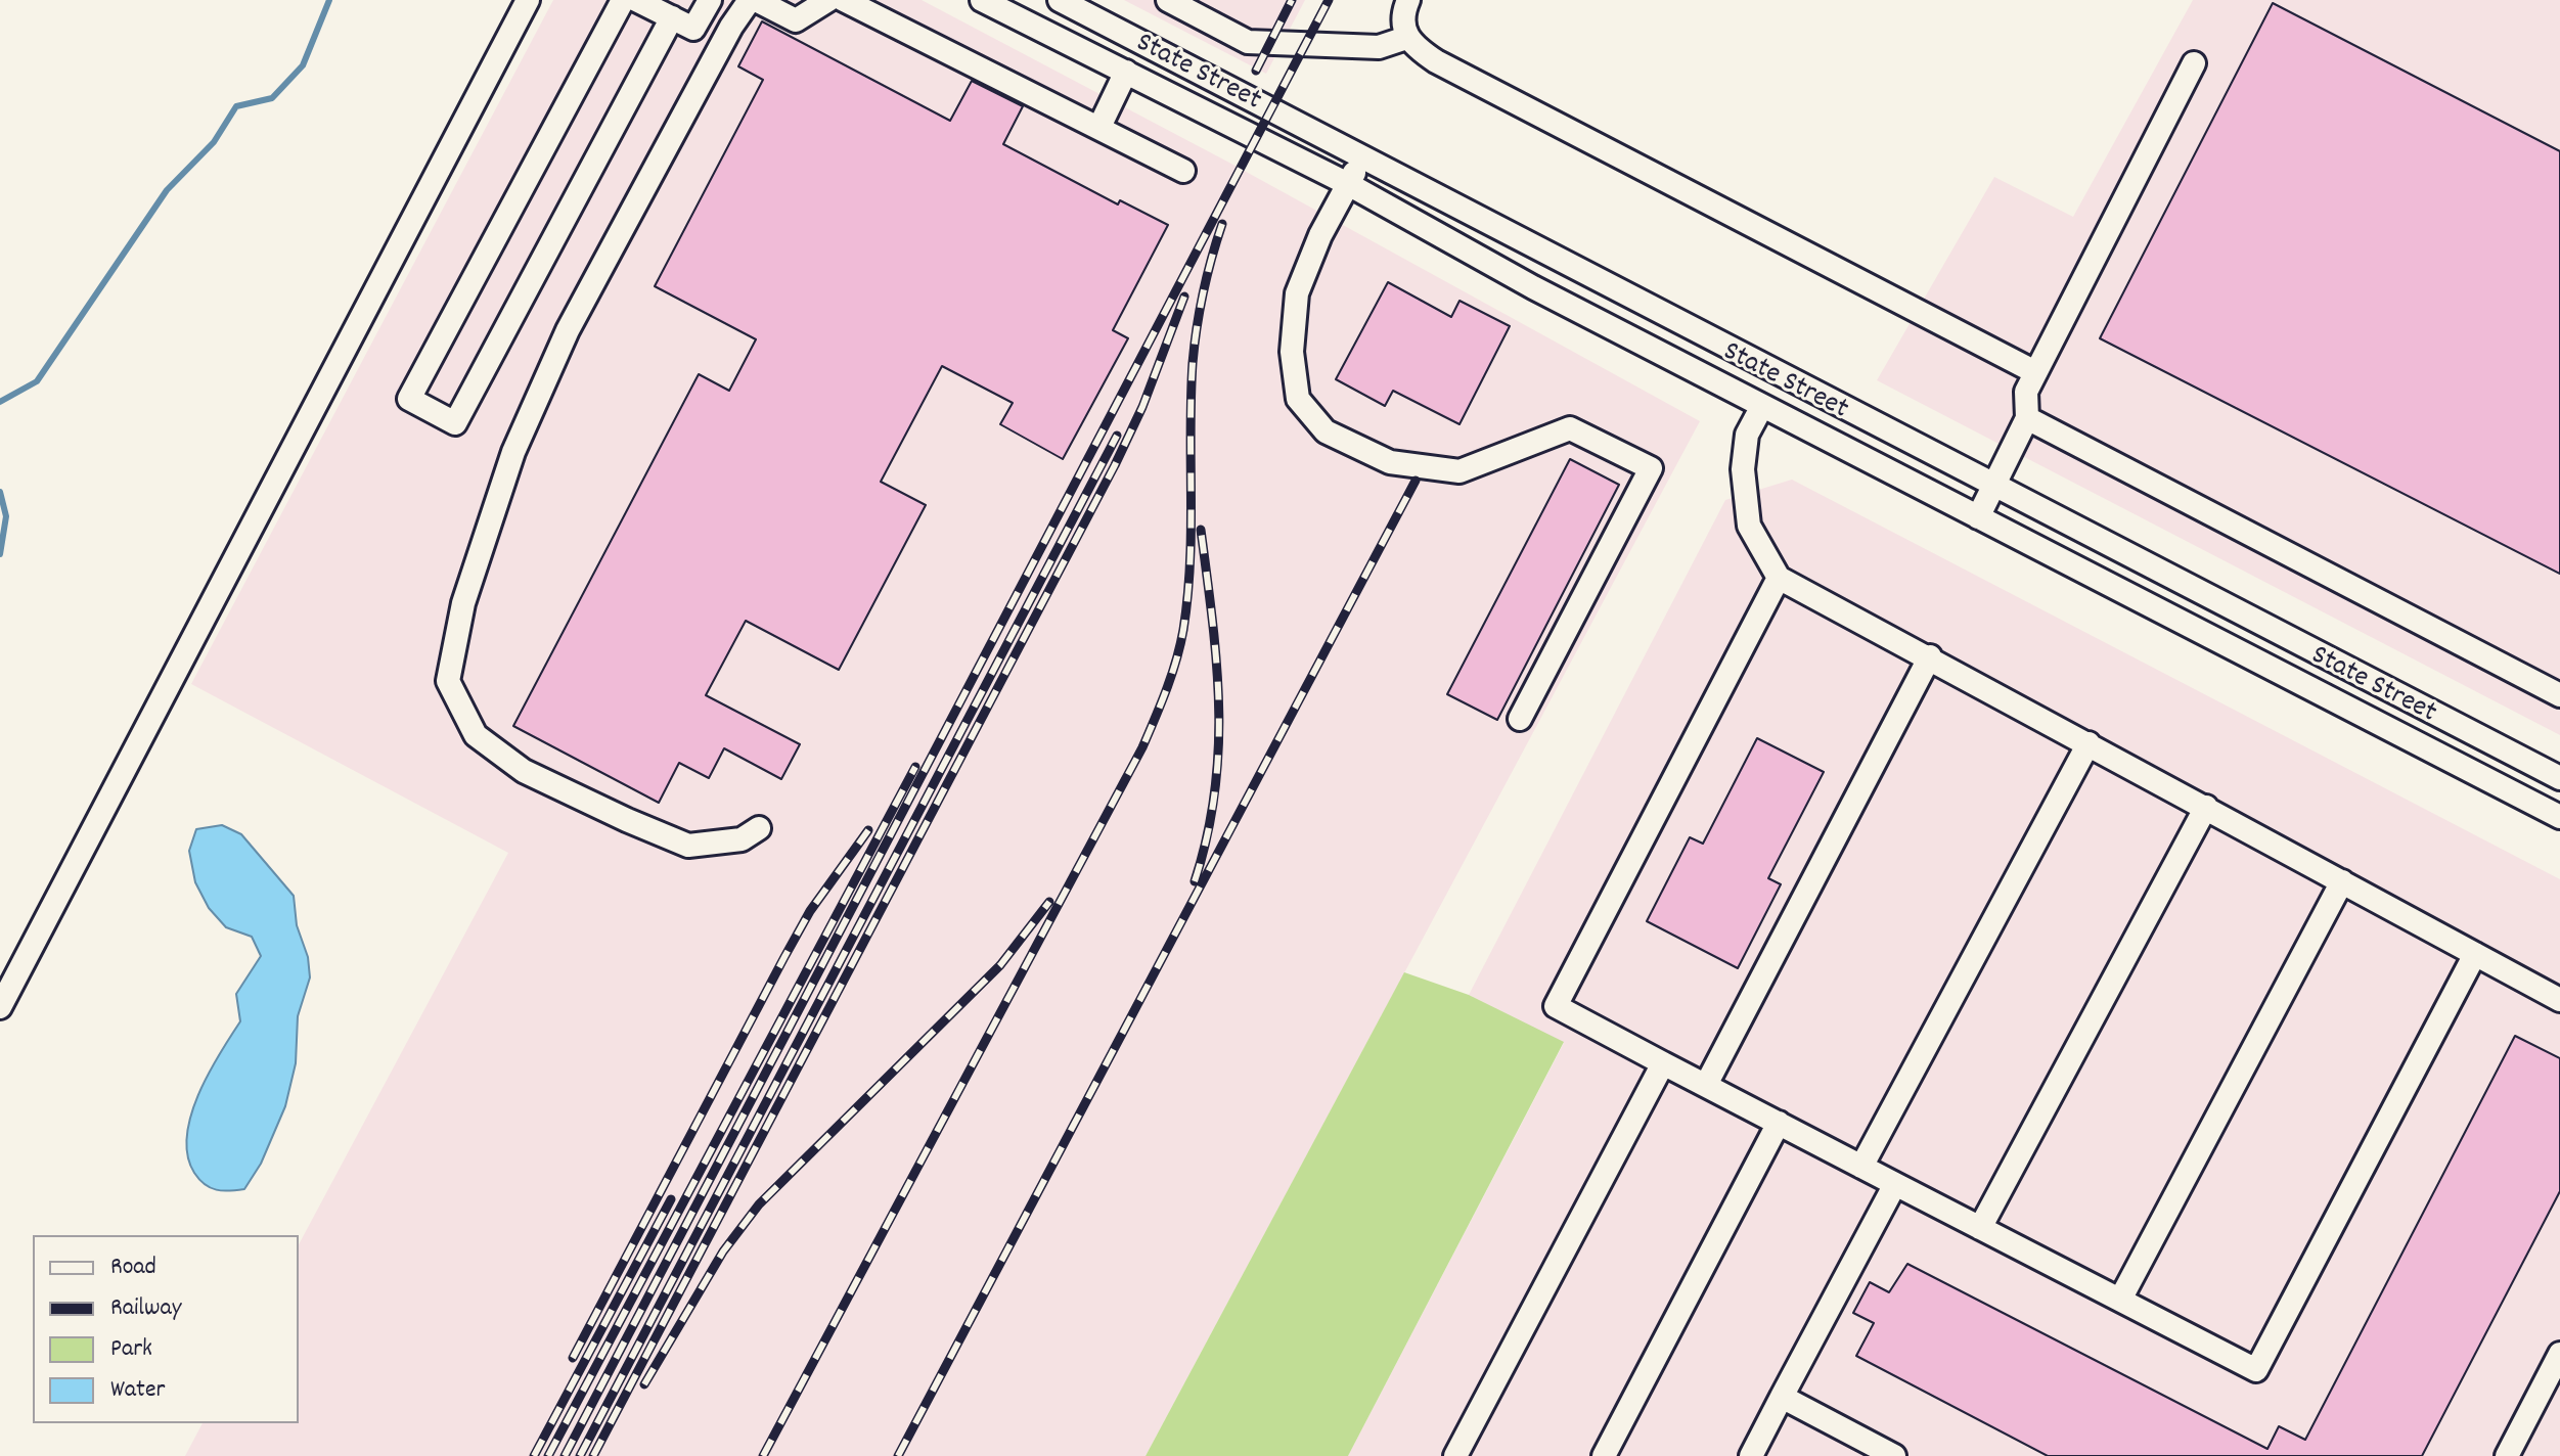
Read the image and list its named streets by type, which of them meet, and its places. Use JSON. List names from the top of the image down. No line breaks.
{"streets":{"street":["State Street"]},"legend":["Road","Railway","Park","Water"]}
